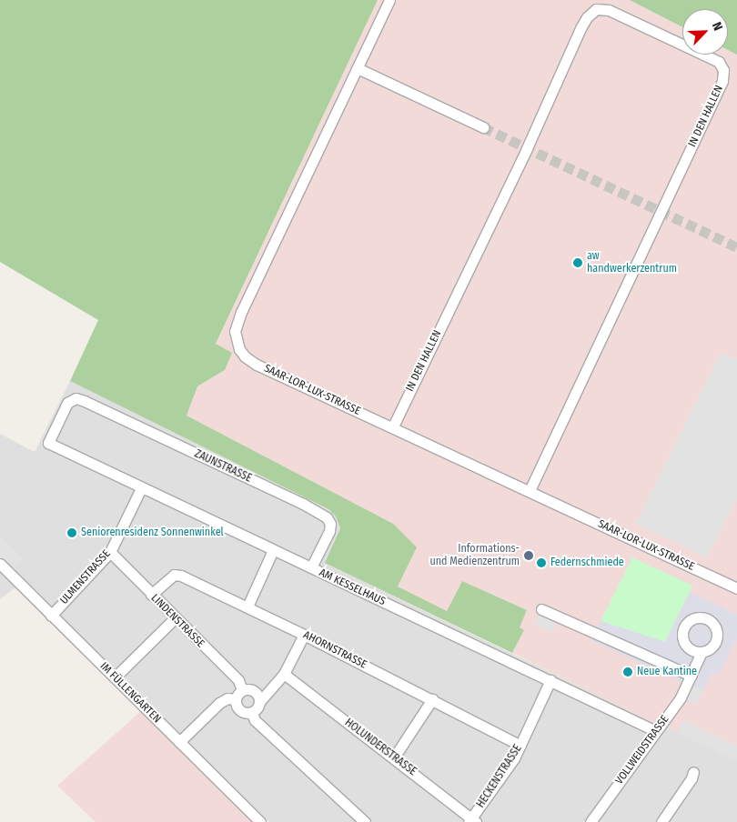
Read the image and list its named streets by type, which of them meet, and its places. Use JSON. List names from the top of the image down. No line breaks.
{"streets":{"street":["IN DEN HALLEN","SAAR-LOR-LUX-STRASSE","ZAUNSTRASSE","ULMENSTRASSE","AM KESSELHAUS","LINDENSTRASSE","AHORNSTRASSE","IM FÜLLENGARTEN","HOLUNDERSTRASSE","VOLLWEIDSTRASSE","HECKENSTRASSE"]},"crossings":[["IN DEN HALLEN","SAAR-LOR-LUX-STRASSE"],["ZAUNSTRASSE","AM KESSELHAUS"],["ULMENSTRASSE","AM KESSELHAUS"],["ULMENSTRASSE","LINDENSTRASSE"],["ULMENSTRASSE","IM FÜLLENGARTEN"],["AM KESSELHAUS","VOLLWEIDSTRASSE"],["AM KESSELHAUS","HECKENSTRASSE"],["LINDENSTRASSE","AHORNSTRASSE"],["AHORNSTRASSE","HECKENSTRASSE"],["HOLUNDERSTRASSE","HECKENSTRASSE"]],"places":["aw handwerkerzentrum","Seniorenresidenz Sonnenwinkel","Informations- und Medienzentrum","Federnschmiede","Neue Kantine"],"north":"top right"}
